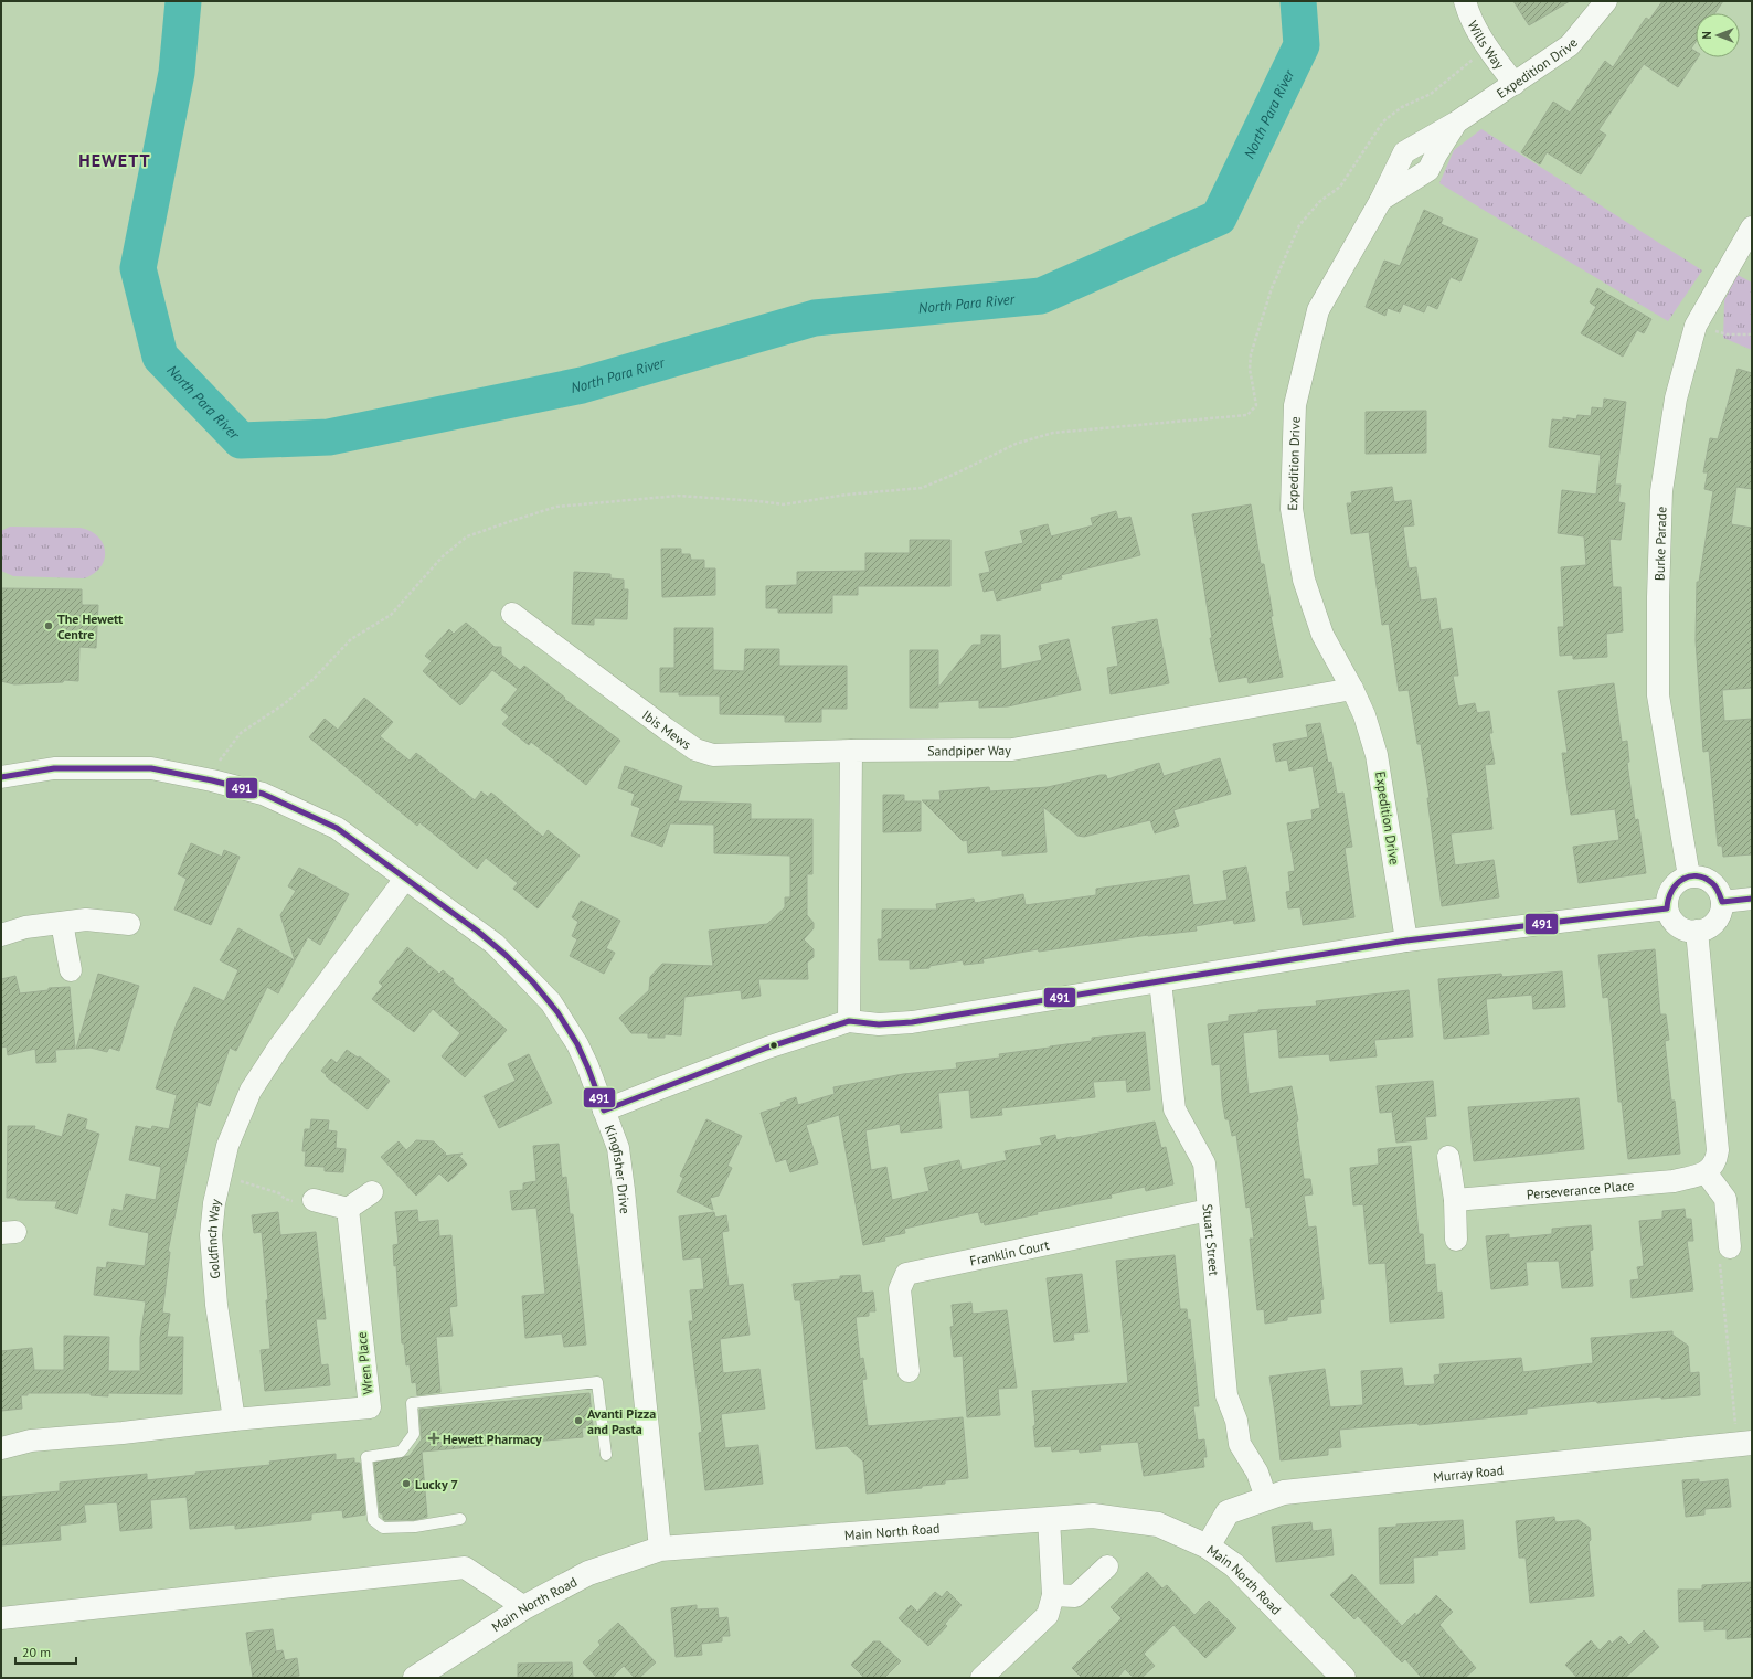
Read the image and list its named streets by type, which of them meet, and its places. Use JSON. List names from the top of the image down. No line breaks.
{"streets":{"main road":["Murray Road","Main North Road"],"street":["Wills Way","Expedition Drive","Burke Parade","Ibis Mews","Sandpiper Way","Kingfisher Drive","Perseverance Place","Goldfinch Way","Stuart Street","Franklin Court","Wren Place"]},"crossings":[["Wills Way","Expedition Drive"],["Expedition Drive","Sandpiper Way"],["Ibis Mews","Sandpiper Way"],["Kingfisher Drive","Goldfinch Way"],["Kingfisher Drive","Main North Road"],["Goldfinch Way","Wren Place"],["Stuart Street","Franklin Court"],["Stuart Street","Murray Road"],["Murray Road","Main North Road"]],"districts":["HEWETT"],"water":["North Para River"],"places":{"other":["The Hewett Centre","Avanti Pizza and Pasta","Lucky 7"],"health":["Hewett Pharmacy"]},"lines":["transit line 491"],"scale_bar":"20 m","north":"left"}
